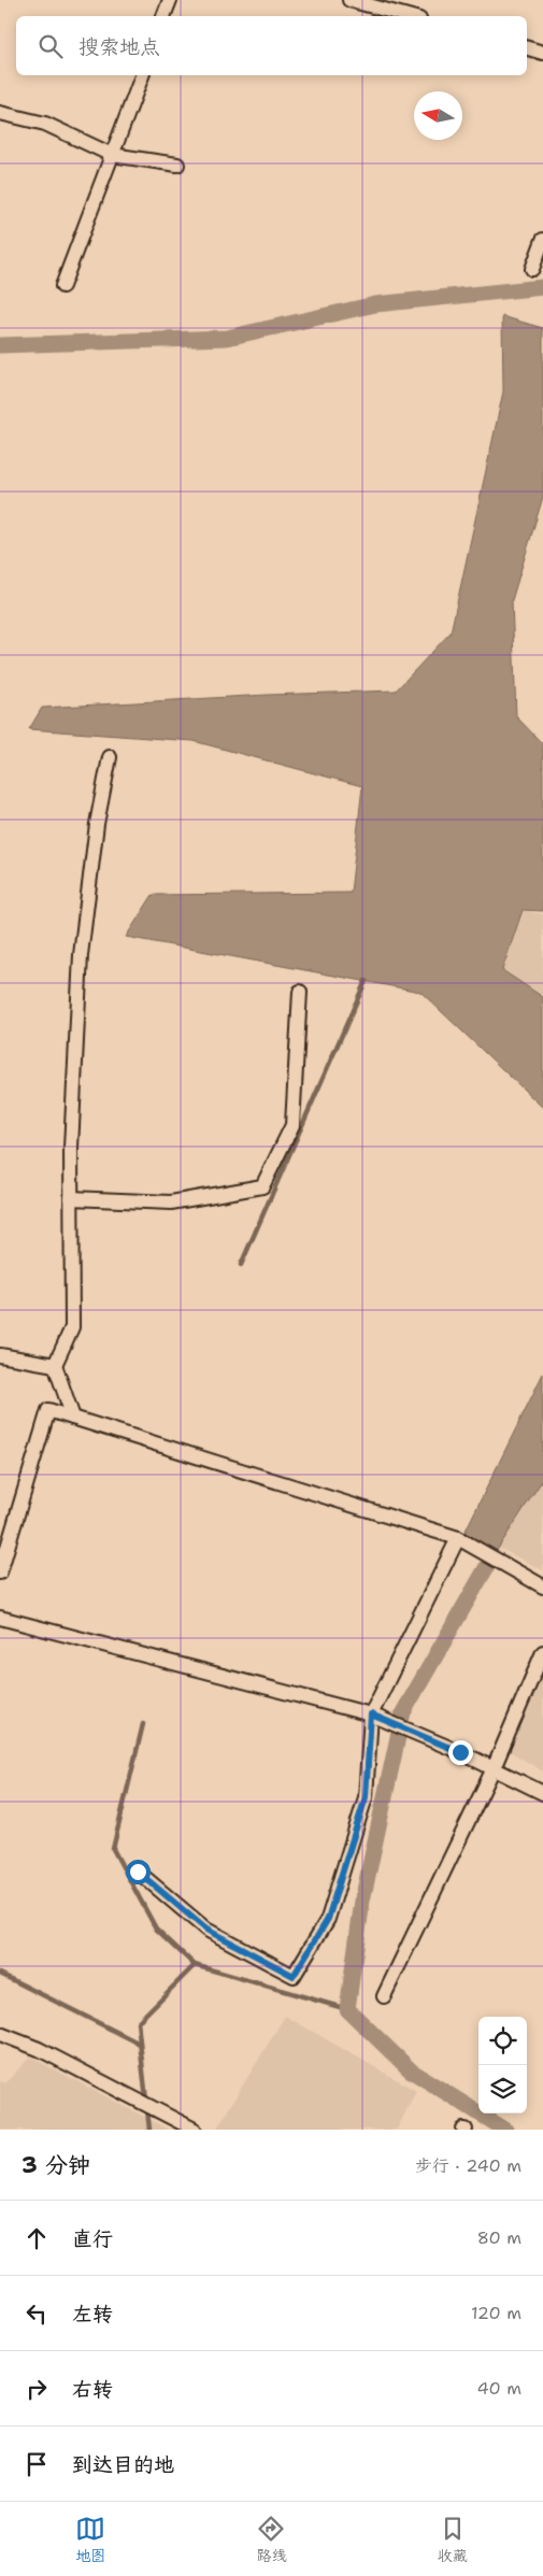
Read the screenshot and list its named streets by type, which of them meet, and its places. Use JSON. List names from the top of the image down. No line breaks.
{"north":"left","page":{"search":"搜索地点","heading":["3 分钟","步行 · 240 m"],"list":[["直行","80 m"],["左转","120 m"],["右转","40 m"],"到达目的地"],"nav":["地图","路线","收藏"]}}
